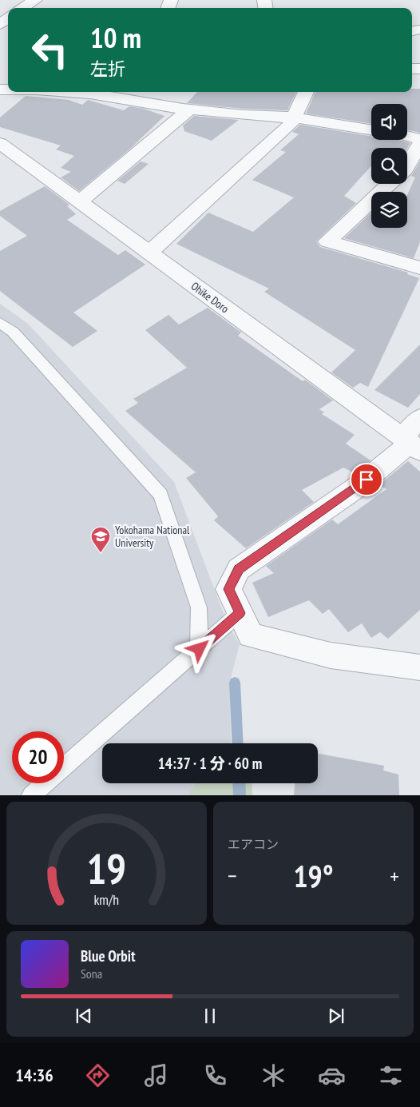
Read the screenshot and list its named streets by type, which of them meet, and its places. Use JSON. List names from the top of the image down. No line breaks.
{"streets":{"street":["Ohike Doro"]},"places":{"school or university":["Yokohama National University"]},"page":{"turn":["10 m","左折"],"limit":"20","trip":"14:37 · 1 分 · 60 m","tile":"エアコン","heat":["−","19°","+"],"song":["Blue Orbit","Sona"],"tabs":"14:36","gauge":["19","km/h"]}}
